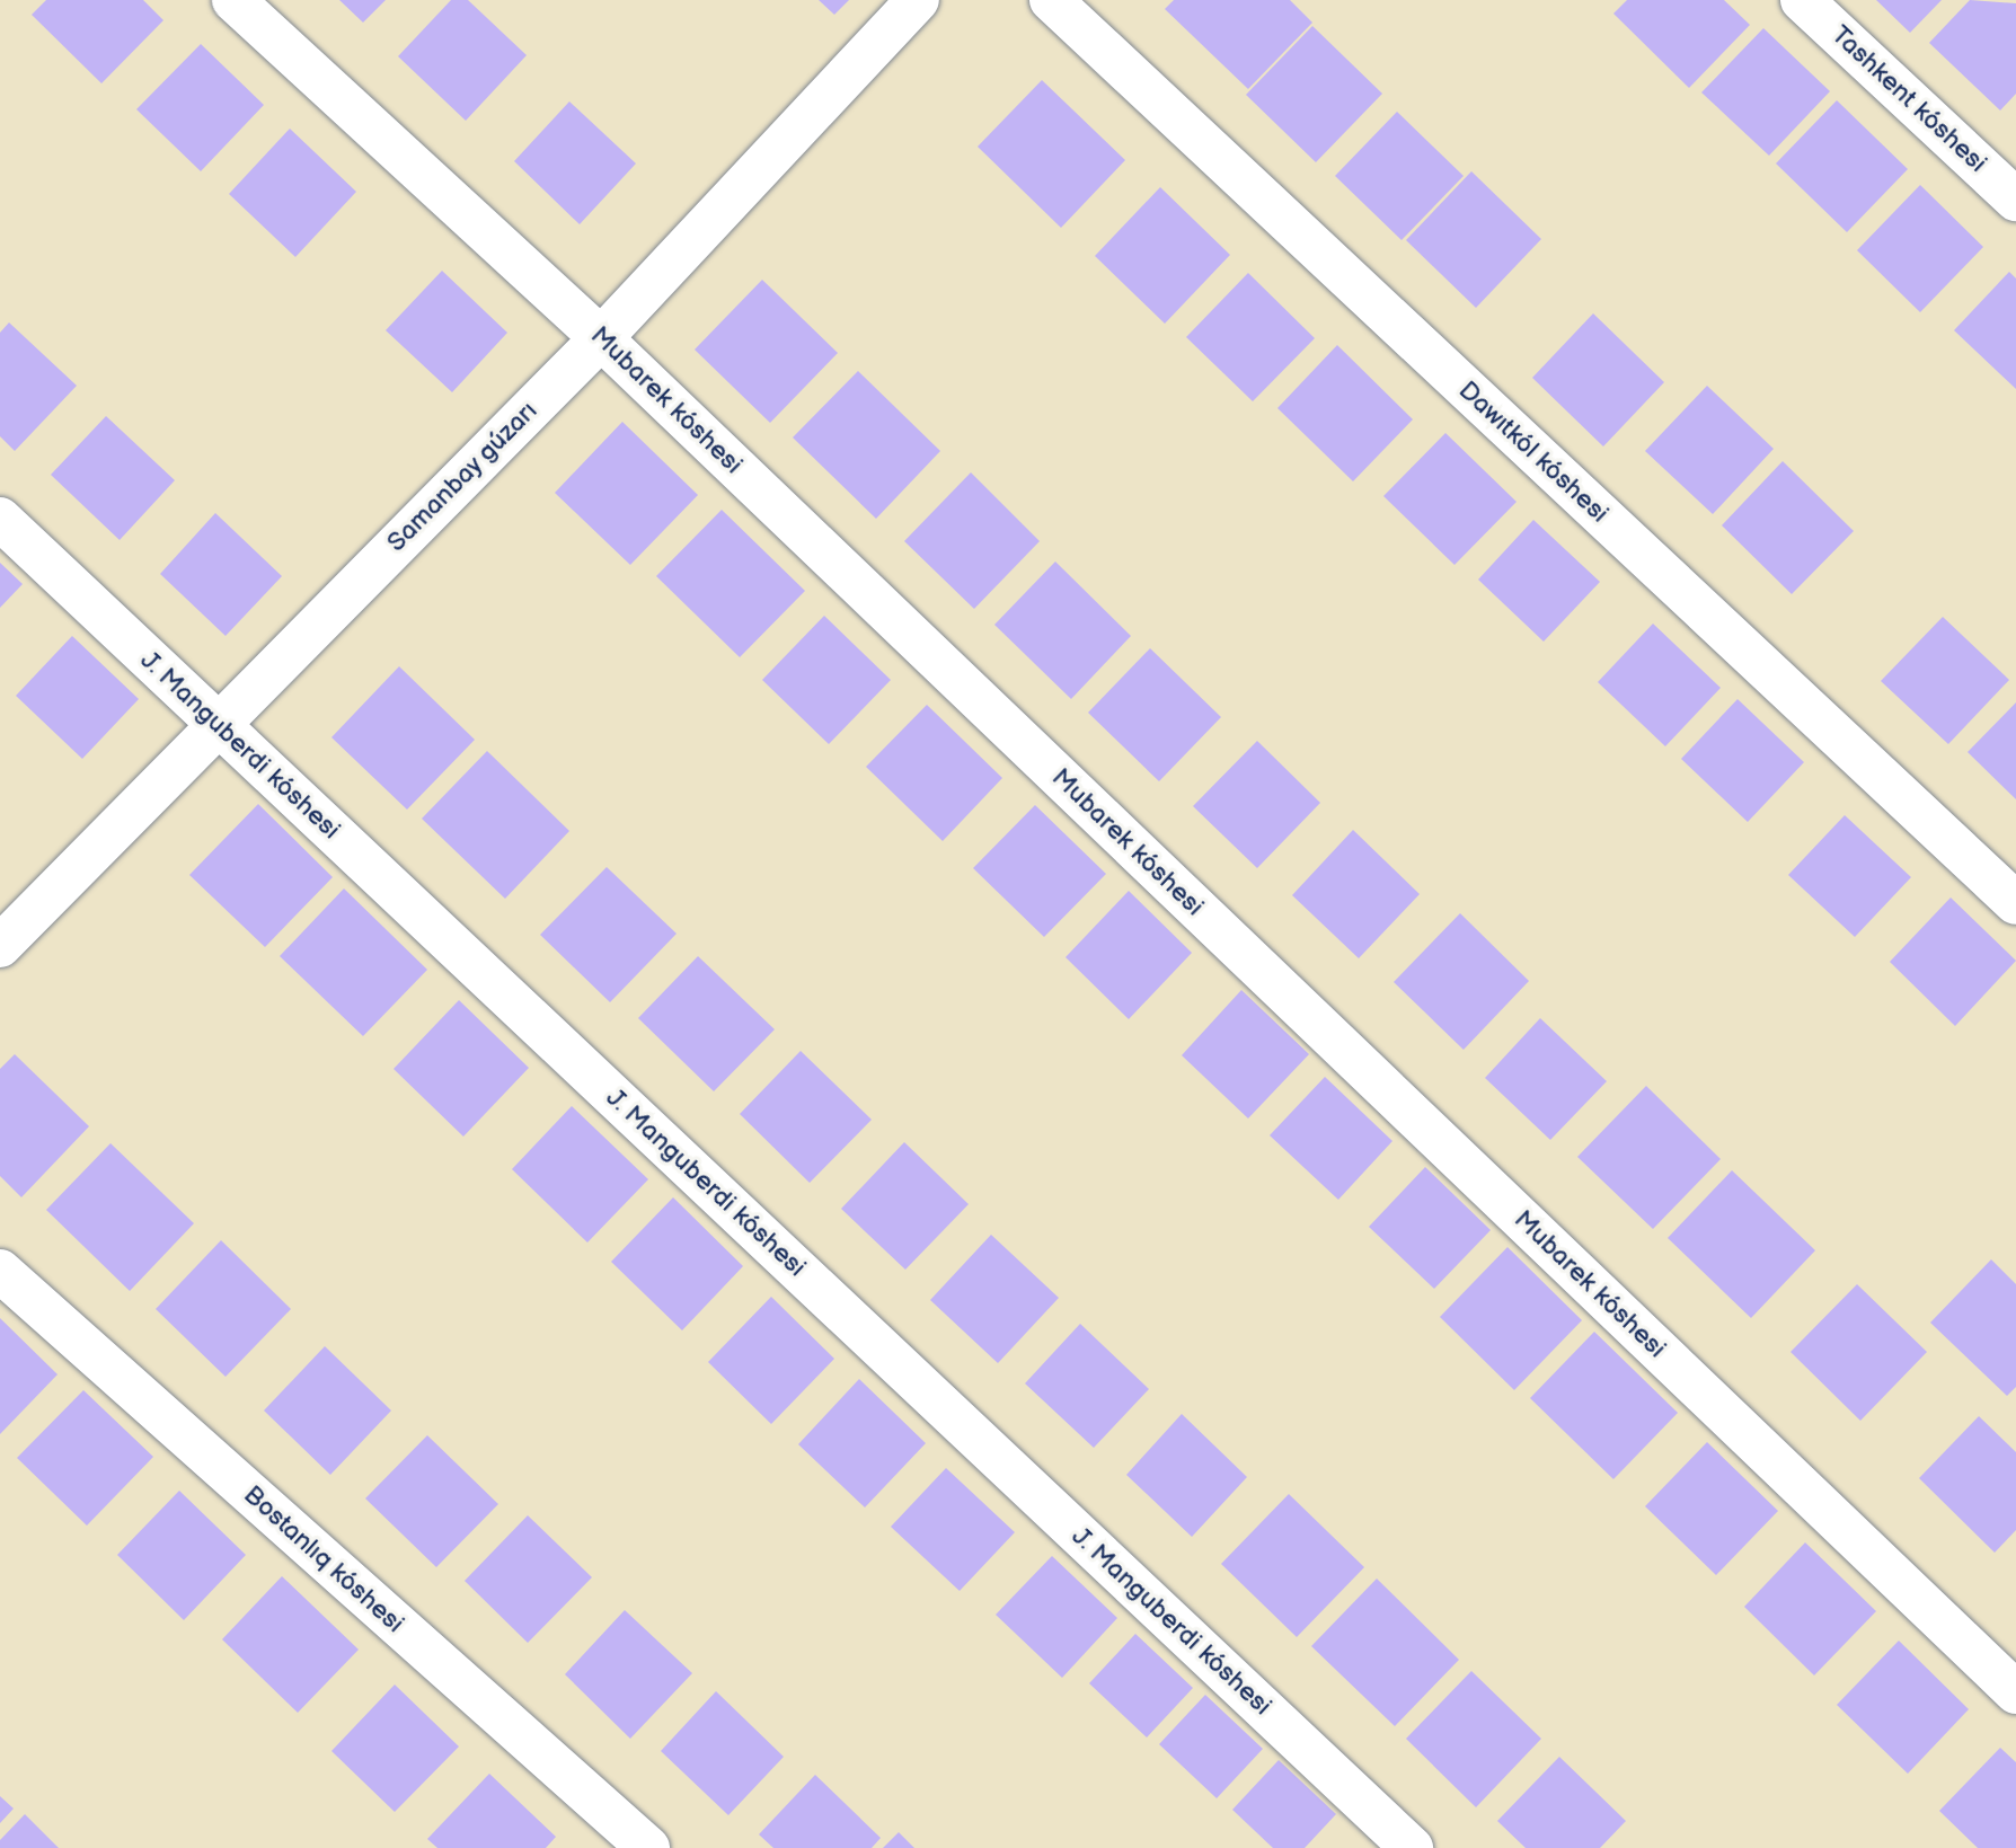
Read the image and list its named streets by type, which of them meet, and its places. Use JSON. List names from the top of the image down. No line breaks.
{"streets":{"street":["Tashkent kóshesi","Mubarek kóshesi","Dawıtkól kóshesi","Samanbay gúzarı","J. Manguberdi kóshesi","Bostanlıq kóshesi"]},"crossings":[["Mubarek kóshesi","Samanbay gúzarı"],["Samanbay gúzarı","J. Manguberdi kóshesi"]]}
